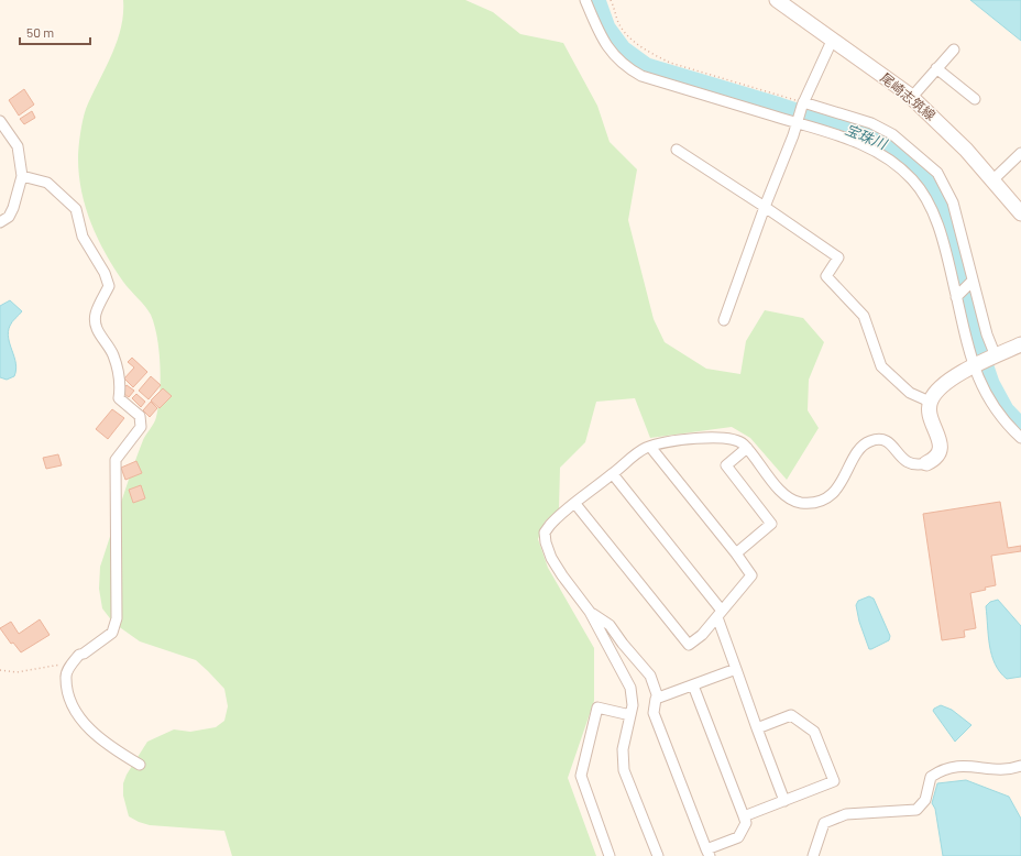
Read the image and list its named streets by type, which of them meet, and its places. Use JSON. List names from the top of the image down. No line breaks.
{"streets":{"main road":["尾崎志筑線"]},"water":["宝珠川"],"scale_bar":"50 m"}
